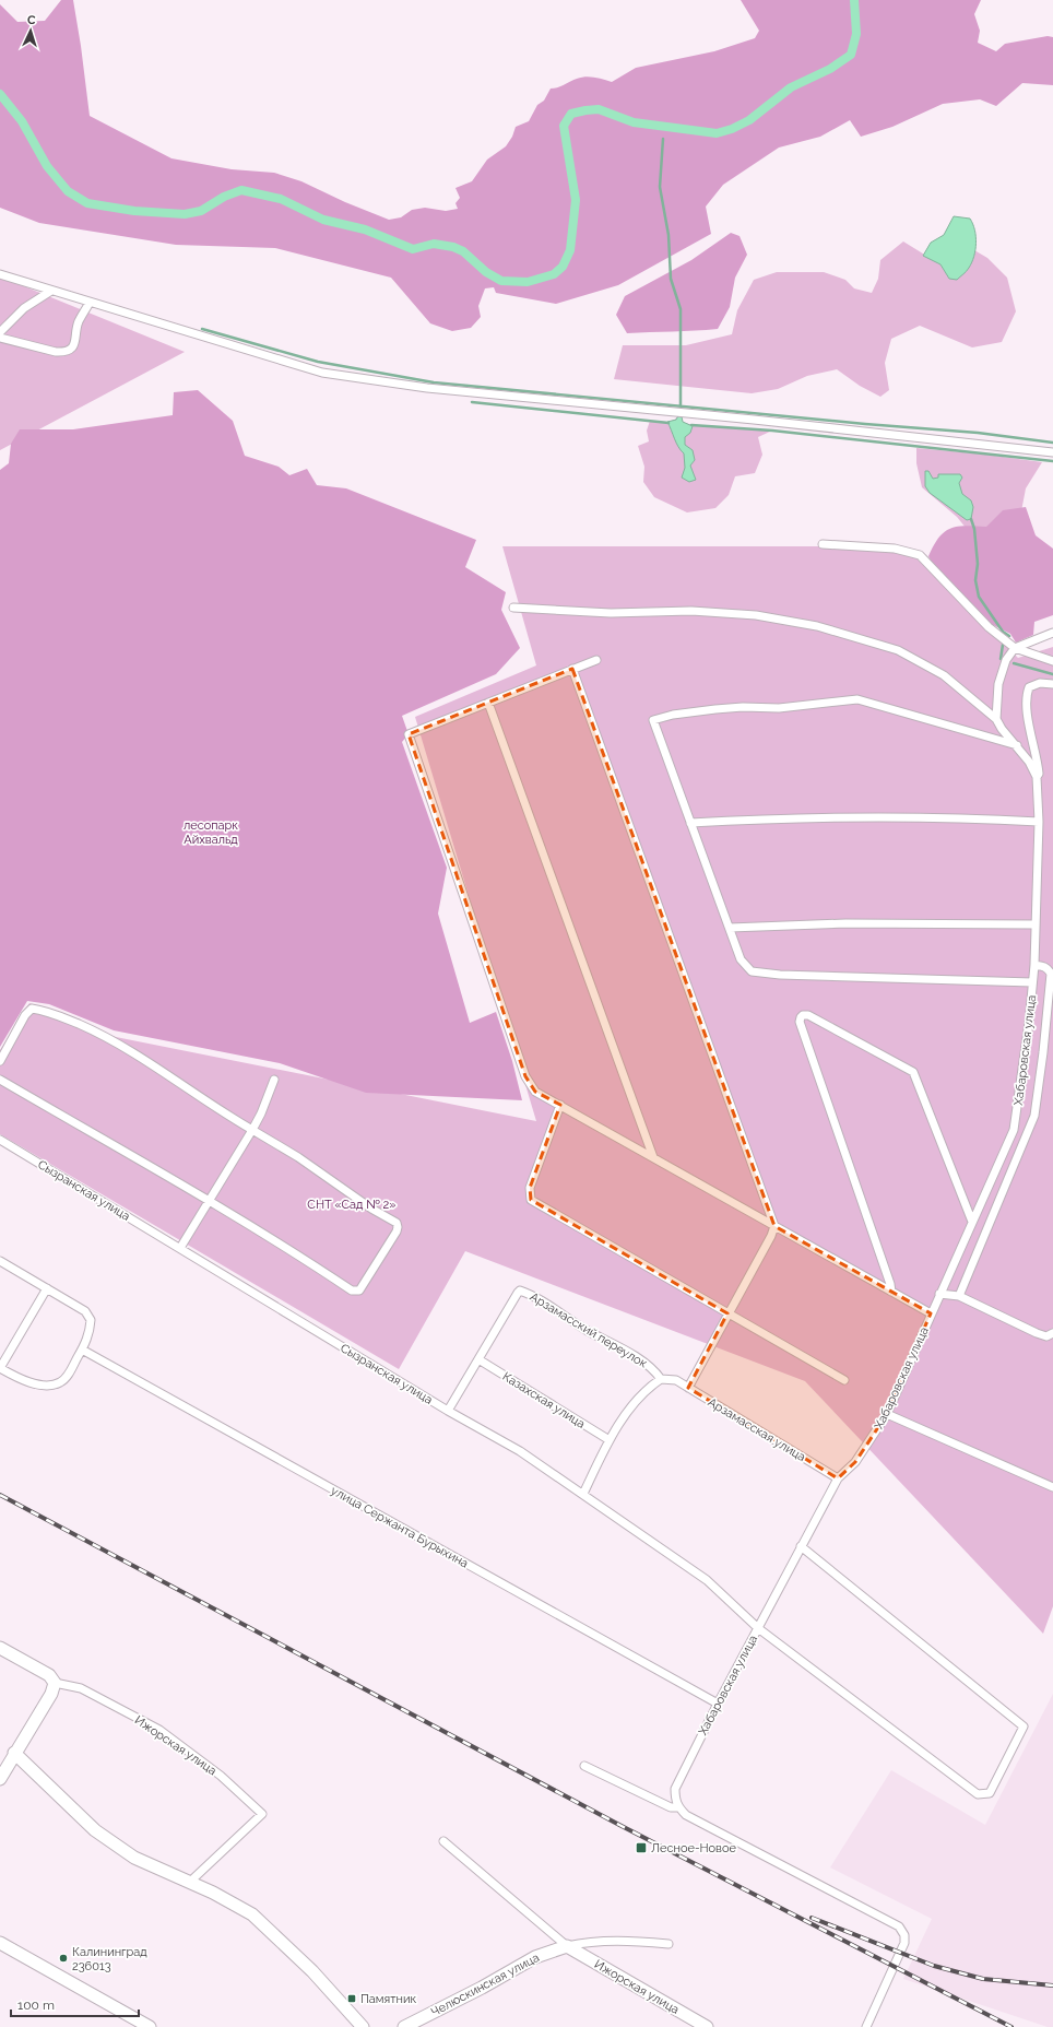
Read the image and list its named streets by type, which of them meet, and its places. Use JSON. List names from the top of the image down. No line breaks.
{"streets":{"street":["Хабаровская улица","Сызранская улица","Арзамасский переулок","Казахская улица","Арзамасская улица","улица Сержанта Бурыхина","Ижорская улица","Челюскинская улица"]},"crossings":[["Хабаровская улица","Сызранская улица"],["Хабаровская улица","Арзамасская улица"],["Хабаровская улица","улица Сержанта Бурыхина"],["Сызранская улица","Арзамасский переулок"],["Арзамасский переулок","Казахская улица"],["Арзамасский переулок","Арзамасская улица"],["Ижорская улица","Челюскинская улица"]],"parks":["лесопарк Айхвальд","СНТ «Сад № 2»"],"places":{"transit":["Лесное-Новое","Памятник"],"other":["Калининград 236013"]},"scale_bar":"100 m","north":"top"}
